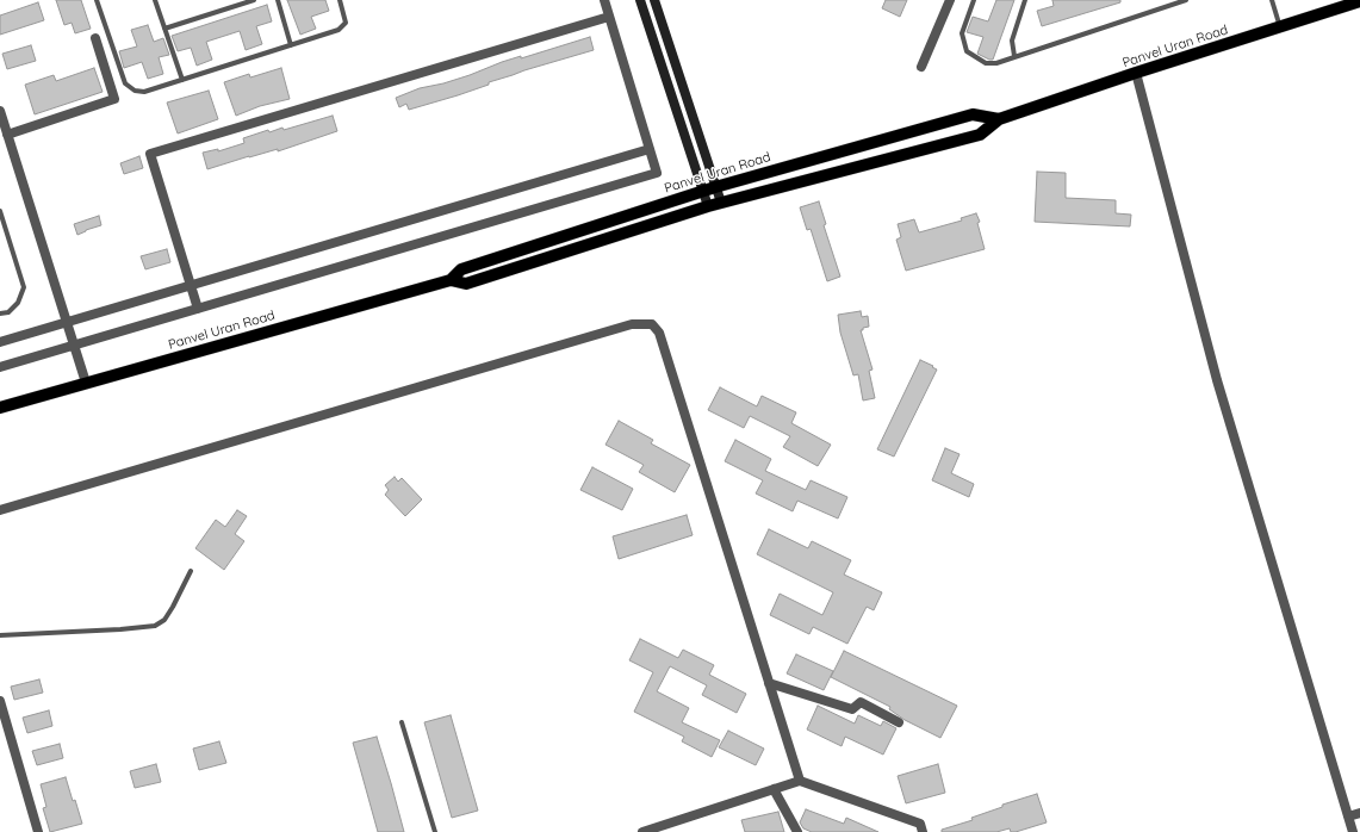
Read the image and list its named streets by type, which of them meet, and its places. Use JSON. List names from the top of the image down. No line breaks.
{"streets":{"main road":["Panvel Uran Road"]}}
